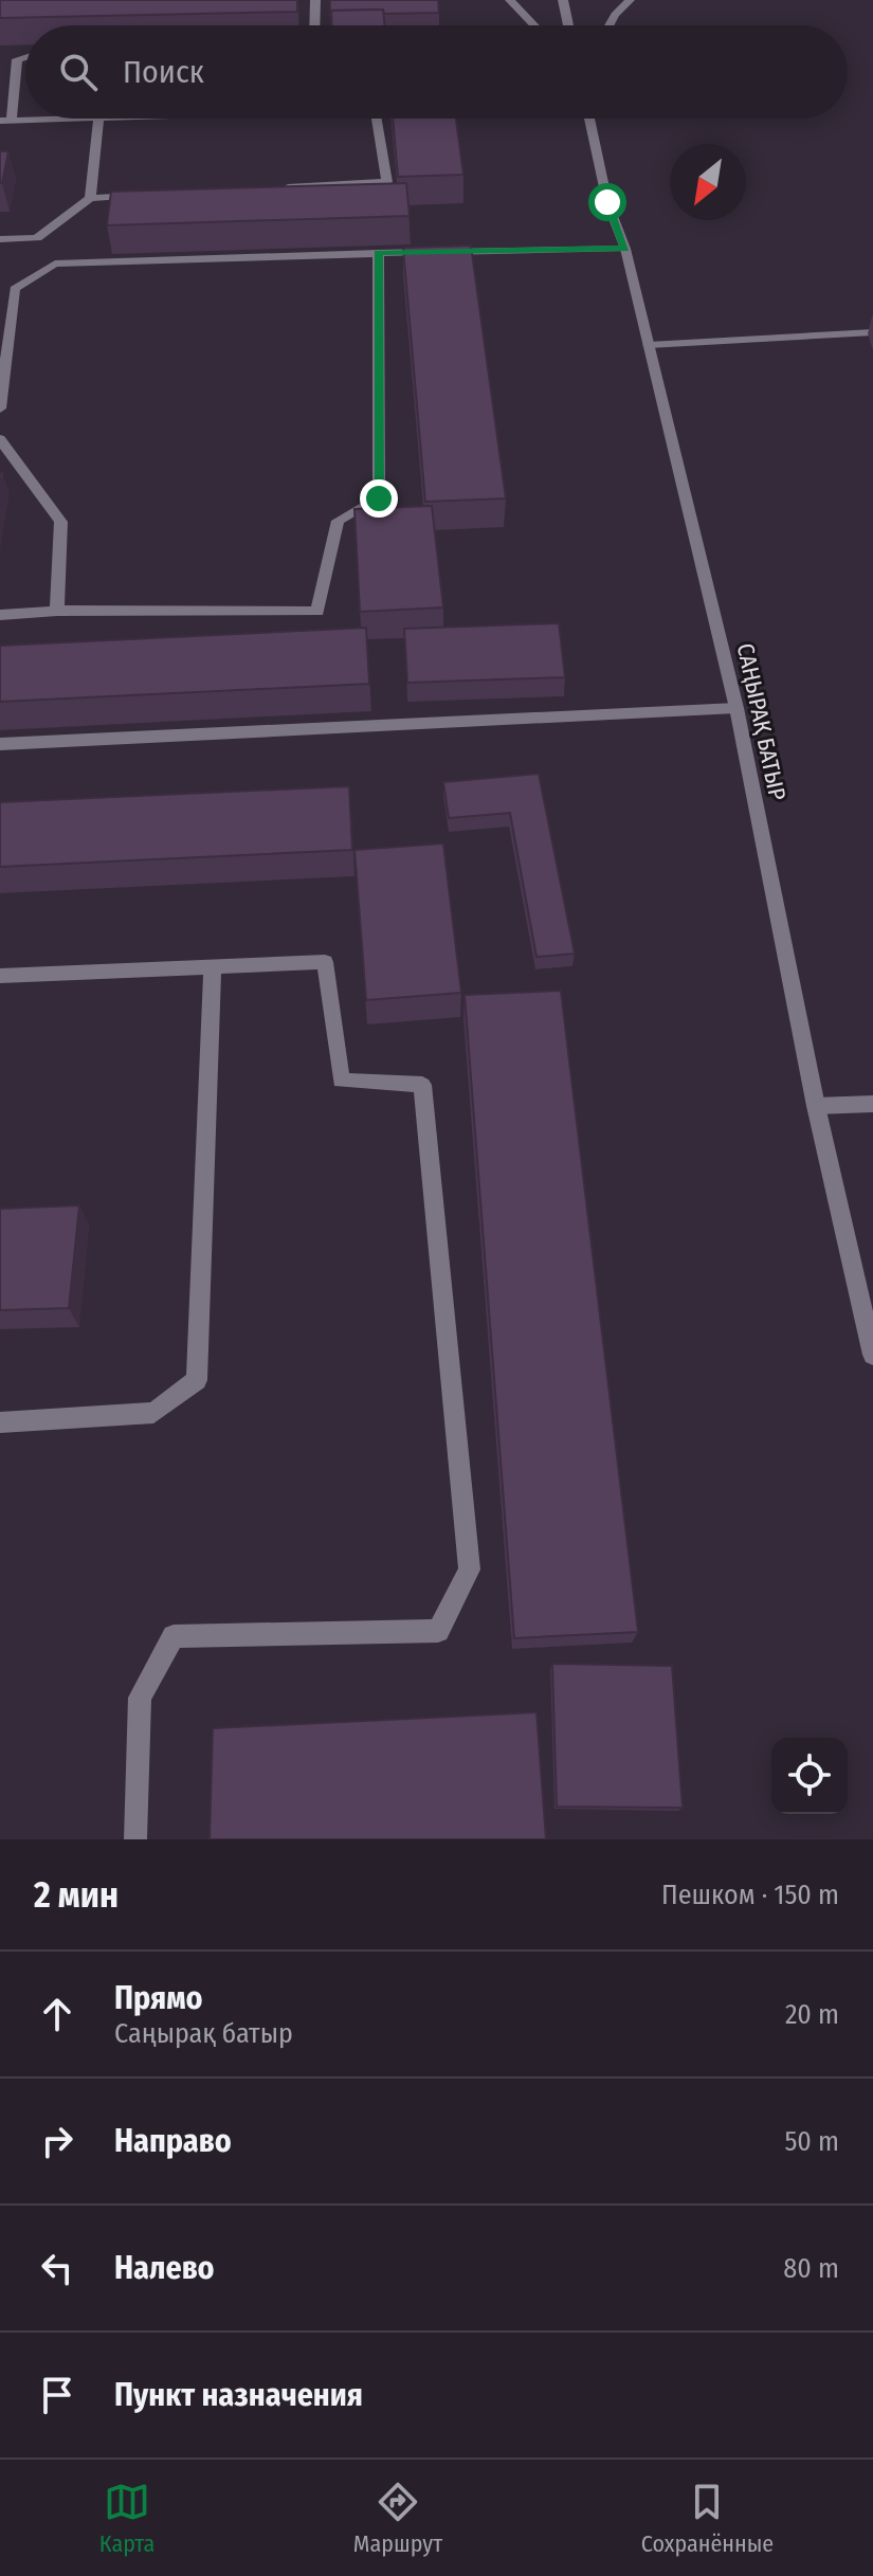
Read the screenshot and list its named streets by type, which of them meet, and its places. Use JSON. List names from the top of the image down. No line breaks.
{"streets":{"street":["САҢЫРАҚ БАТЫР"]},"north":"bottom left","page":{"search":"Поиск","heading":["2 мин","Пешком · 150 m"],"list":[["Прямо","Саңырақ батыр","20 m"],["Направо","50 m"],["Налево","80 m"],"Пункт назначения"],"nav":["Карта","Маршрут","Сохранённые"]}}
